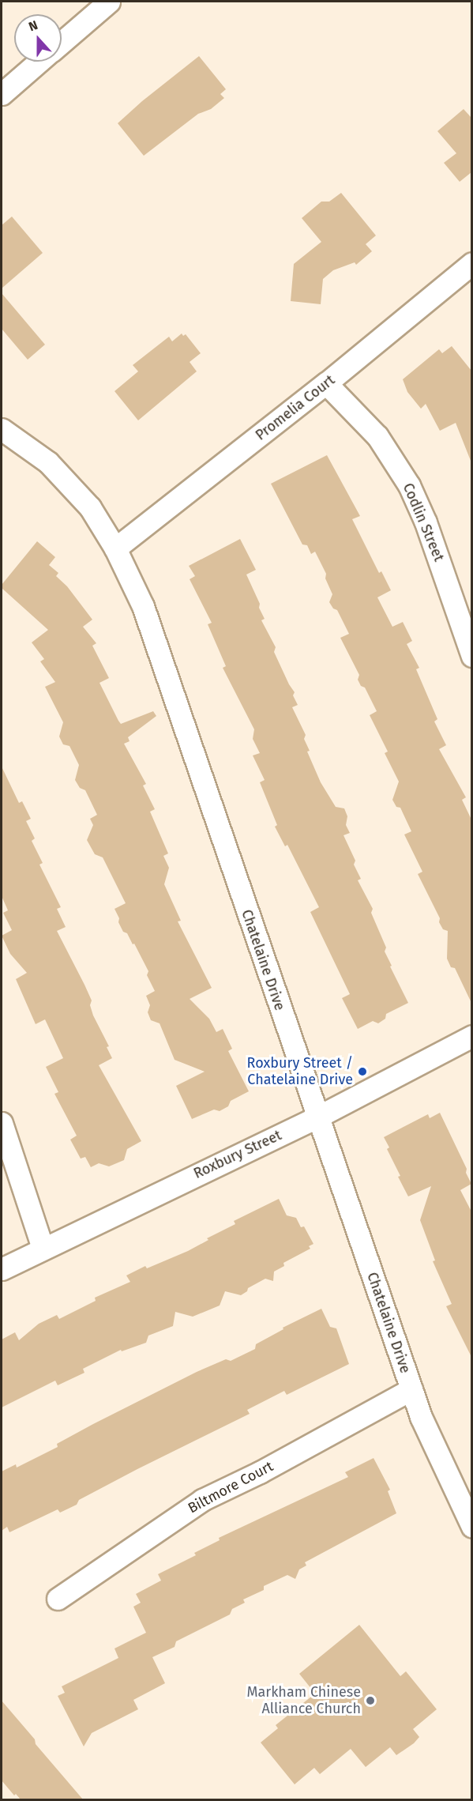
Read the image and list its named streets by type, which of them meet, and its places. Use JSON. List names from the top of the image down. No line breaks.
{"streets":{"street":["Promelia Court","Codlin Street","Chatelaine Drive","Roxbury Street","Biltmore Court"]},"crossings":[["Promelia Court","Codlin Street"],["Promelia Court","Chatelaine Drive"],["Chatelaine Drive","Roxbury Street"],["Chatelaine Drive","Biltmore Court"]],"places":["Roxbury Street / Chatelaine Drive","Markham Chinese Alliance Church"],"north":"top"}
